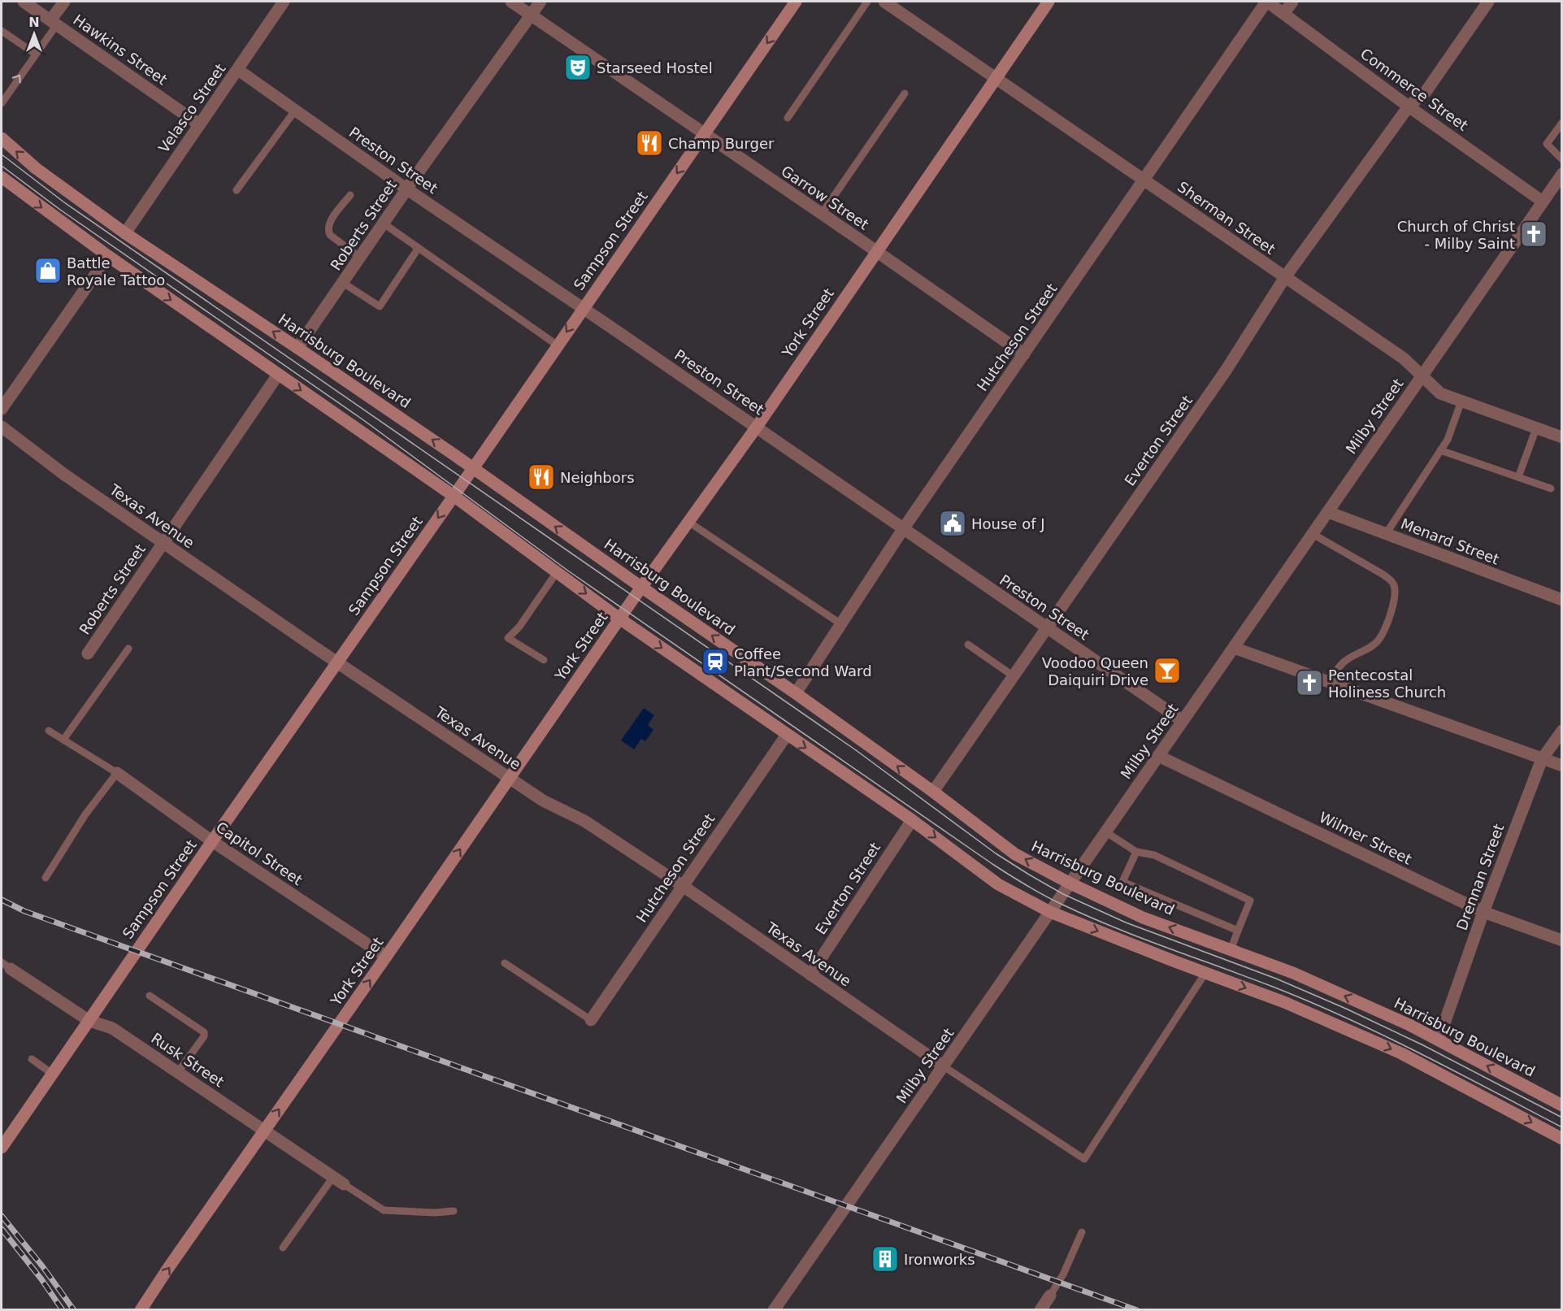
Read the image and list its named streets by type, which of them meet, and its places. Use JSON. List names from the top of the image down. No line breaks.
{"streets":{"main road":["Sampson Street","York Street","Harrisburg Boulevard"],"street":["Hawkins Street","Commerce Street","Velasco Street","Preston Street","Garrow Street","Sherman Street","Roberts Street","Hutcheson Street","Milby Street","Everton Street","Texas Avenue","Menard Street","Wilmer Street","Capitol Street","Drennan Street","Rusk Street"]},"crossings":[["Hawkins Street","Velasco Street"],["Commerce Street","Hutcheson Street"],["Commerce Street","Milby Street"],["Commerce Street","Everton Street"],["Velasco Street","Preston Street"],["Velasco Street","Harrisburg Boulevard"],["Preston Street","Roberts Street"],["Preston Street","Sampson Street"],["Preston Street","York Street"],["Preston Street","Hutcheson Street"],["Preston Street","Milby Street"],["Preston Street","Everton Street"],["Garrow Street","Roberts Street"],["Garrow Street","Sampson Street"],["Garrow Street","York Street"],["Garrow Street","Hutcheson Street"],["Sherman Street","York Street"],["Sherman Street","Hutcheson Street"],["Sherman Street","Milby Street"],["Sherman Street","Everton Street"],["Roberts Street","Harrisburg Boulevard"],["Roberts Street","Texas Avenue"],["Sampson Street","Harrisburg Boulevard"],["Sampson Street","Texas Avenue"],["Sampson Street","Capitol Street"],["Sampson Street","Rusk Street"],["York Street","Harrisburg Boulevard"],["York Street","Texas Avenue"],["York Street","Capitol Street"],["York Street","Rusk Street"],["Hutcheson Street","Harrisburg Boulevard"],["Hutcheson Street","Texas Avenue"],["Harrisburg Boulevard","Milby Street"],["Harrisburg Boulevard","Everton Street"],["Harrisburg Boulevard","Drennan Street"],["Milby Street","Texas Avenue"],["Milby Street","Menard Street"],["Milby Street","Wilmer Street"],["Everton Street","Texas Avenue"],["Wilmer Street","Drennan Street"]],"one_way":["Sampson Street","York Street"],"places":{"theatre":["Starseed Hostel"],"restaurant":["Champ Burger","Neighbors"],"church":["Church of Christ - Milby Saint","Pentecostal Holiness Church"],"shop":["Battle Royale Tattoo"],"public building":["House of J"],"station":["Coffee Plant/Second Ward"],"bar":["Voodoo Queen Daiquiri Drive"],"building":["Ironworks"]},"north":"top"}
